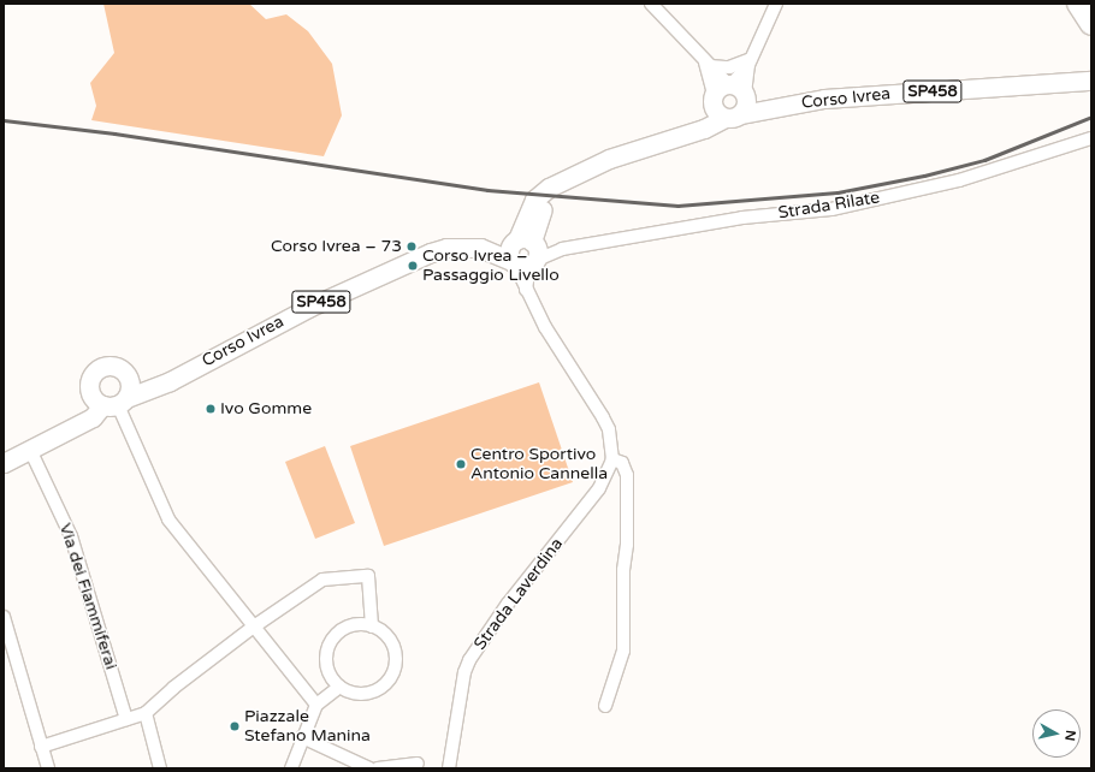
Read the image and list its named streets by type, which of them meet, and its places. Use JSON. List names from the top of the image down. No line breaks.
{"streets":{"main road":["SP458","Corso Ivrea"],"street":["Strada Rilate","Strada Laverdina","Via dei Fiammiferai"]},"crossings":[["Corso Ivrea","Strada Rilate"]],"places":["Corso Ivrea – 73","Corso Ivrea – Passaggio Livello","Ivo Gomme","Centro Sportivo Antonio Cannella","Piazzale Stefano Manina"],"north":"right"}
